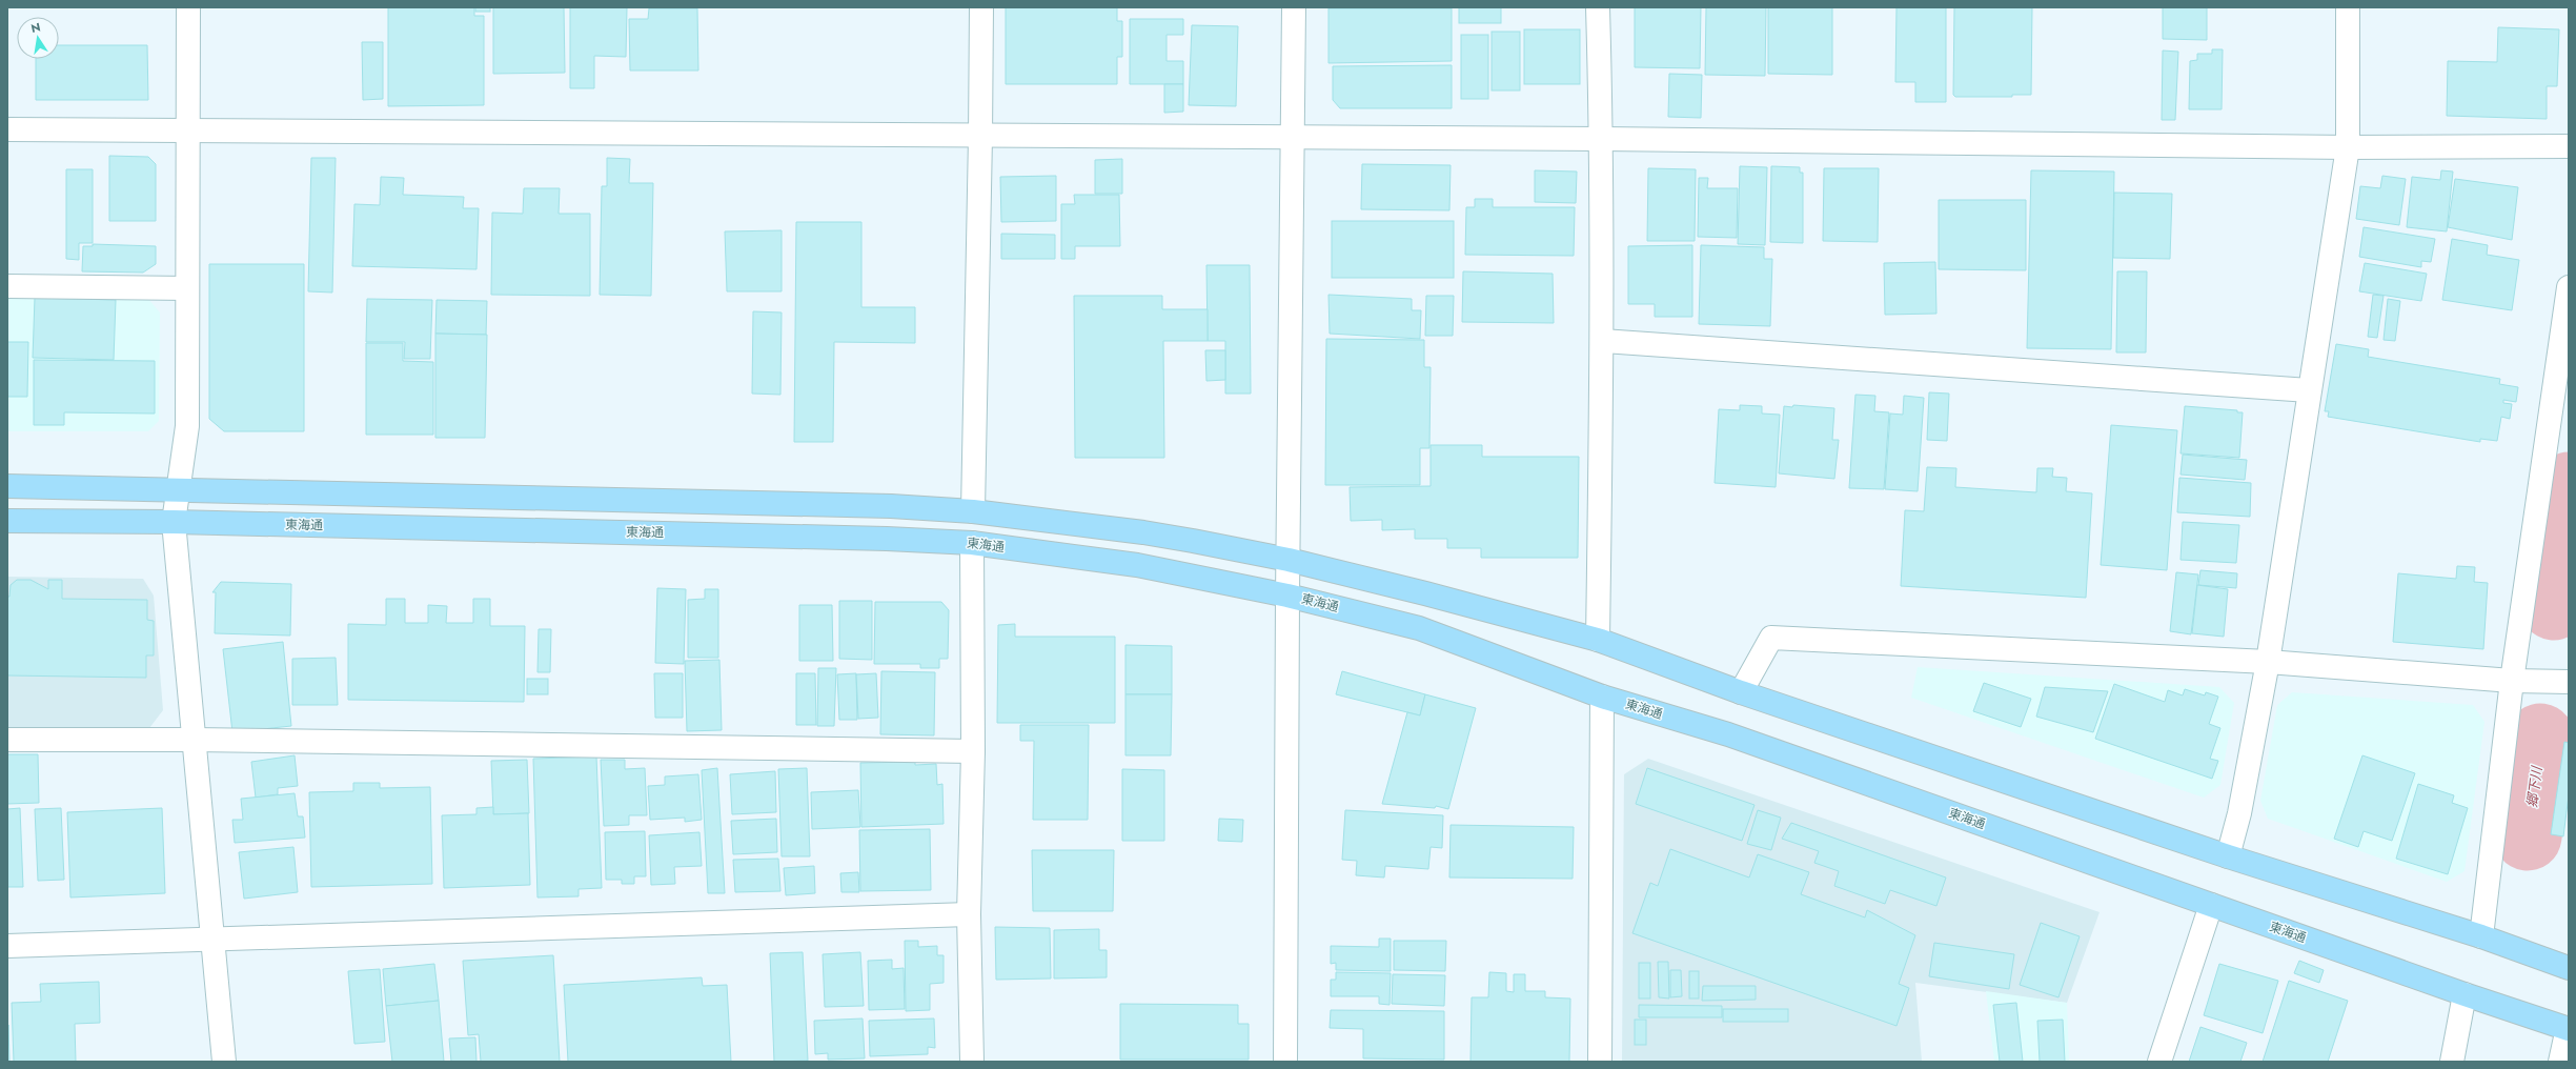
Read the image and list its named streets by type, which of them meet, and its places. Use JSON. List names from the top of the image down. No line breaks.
{"streets":{"main road":["東海通"]},"water":["郷下川"],"north":"top"}
